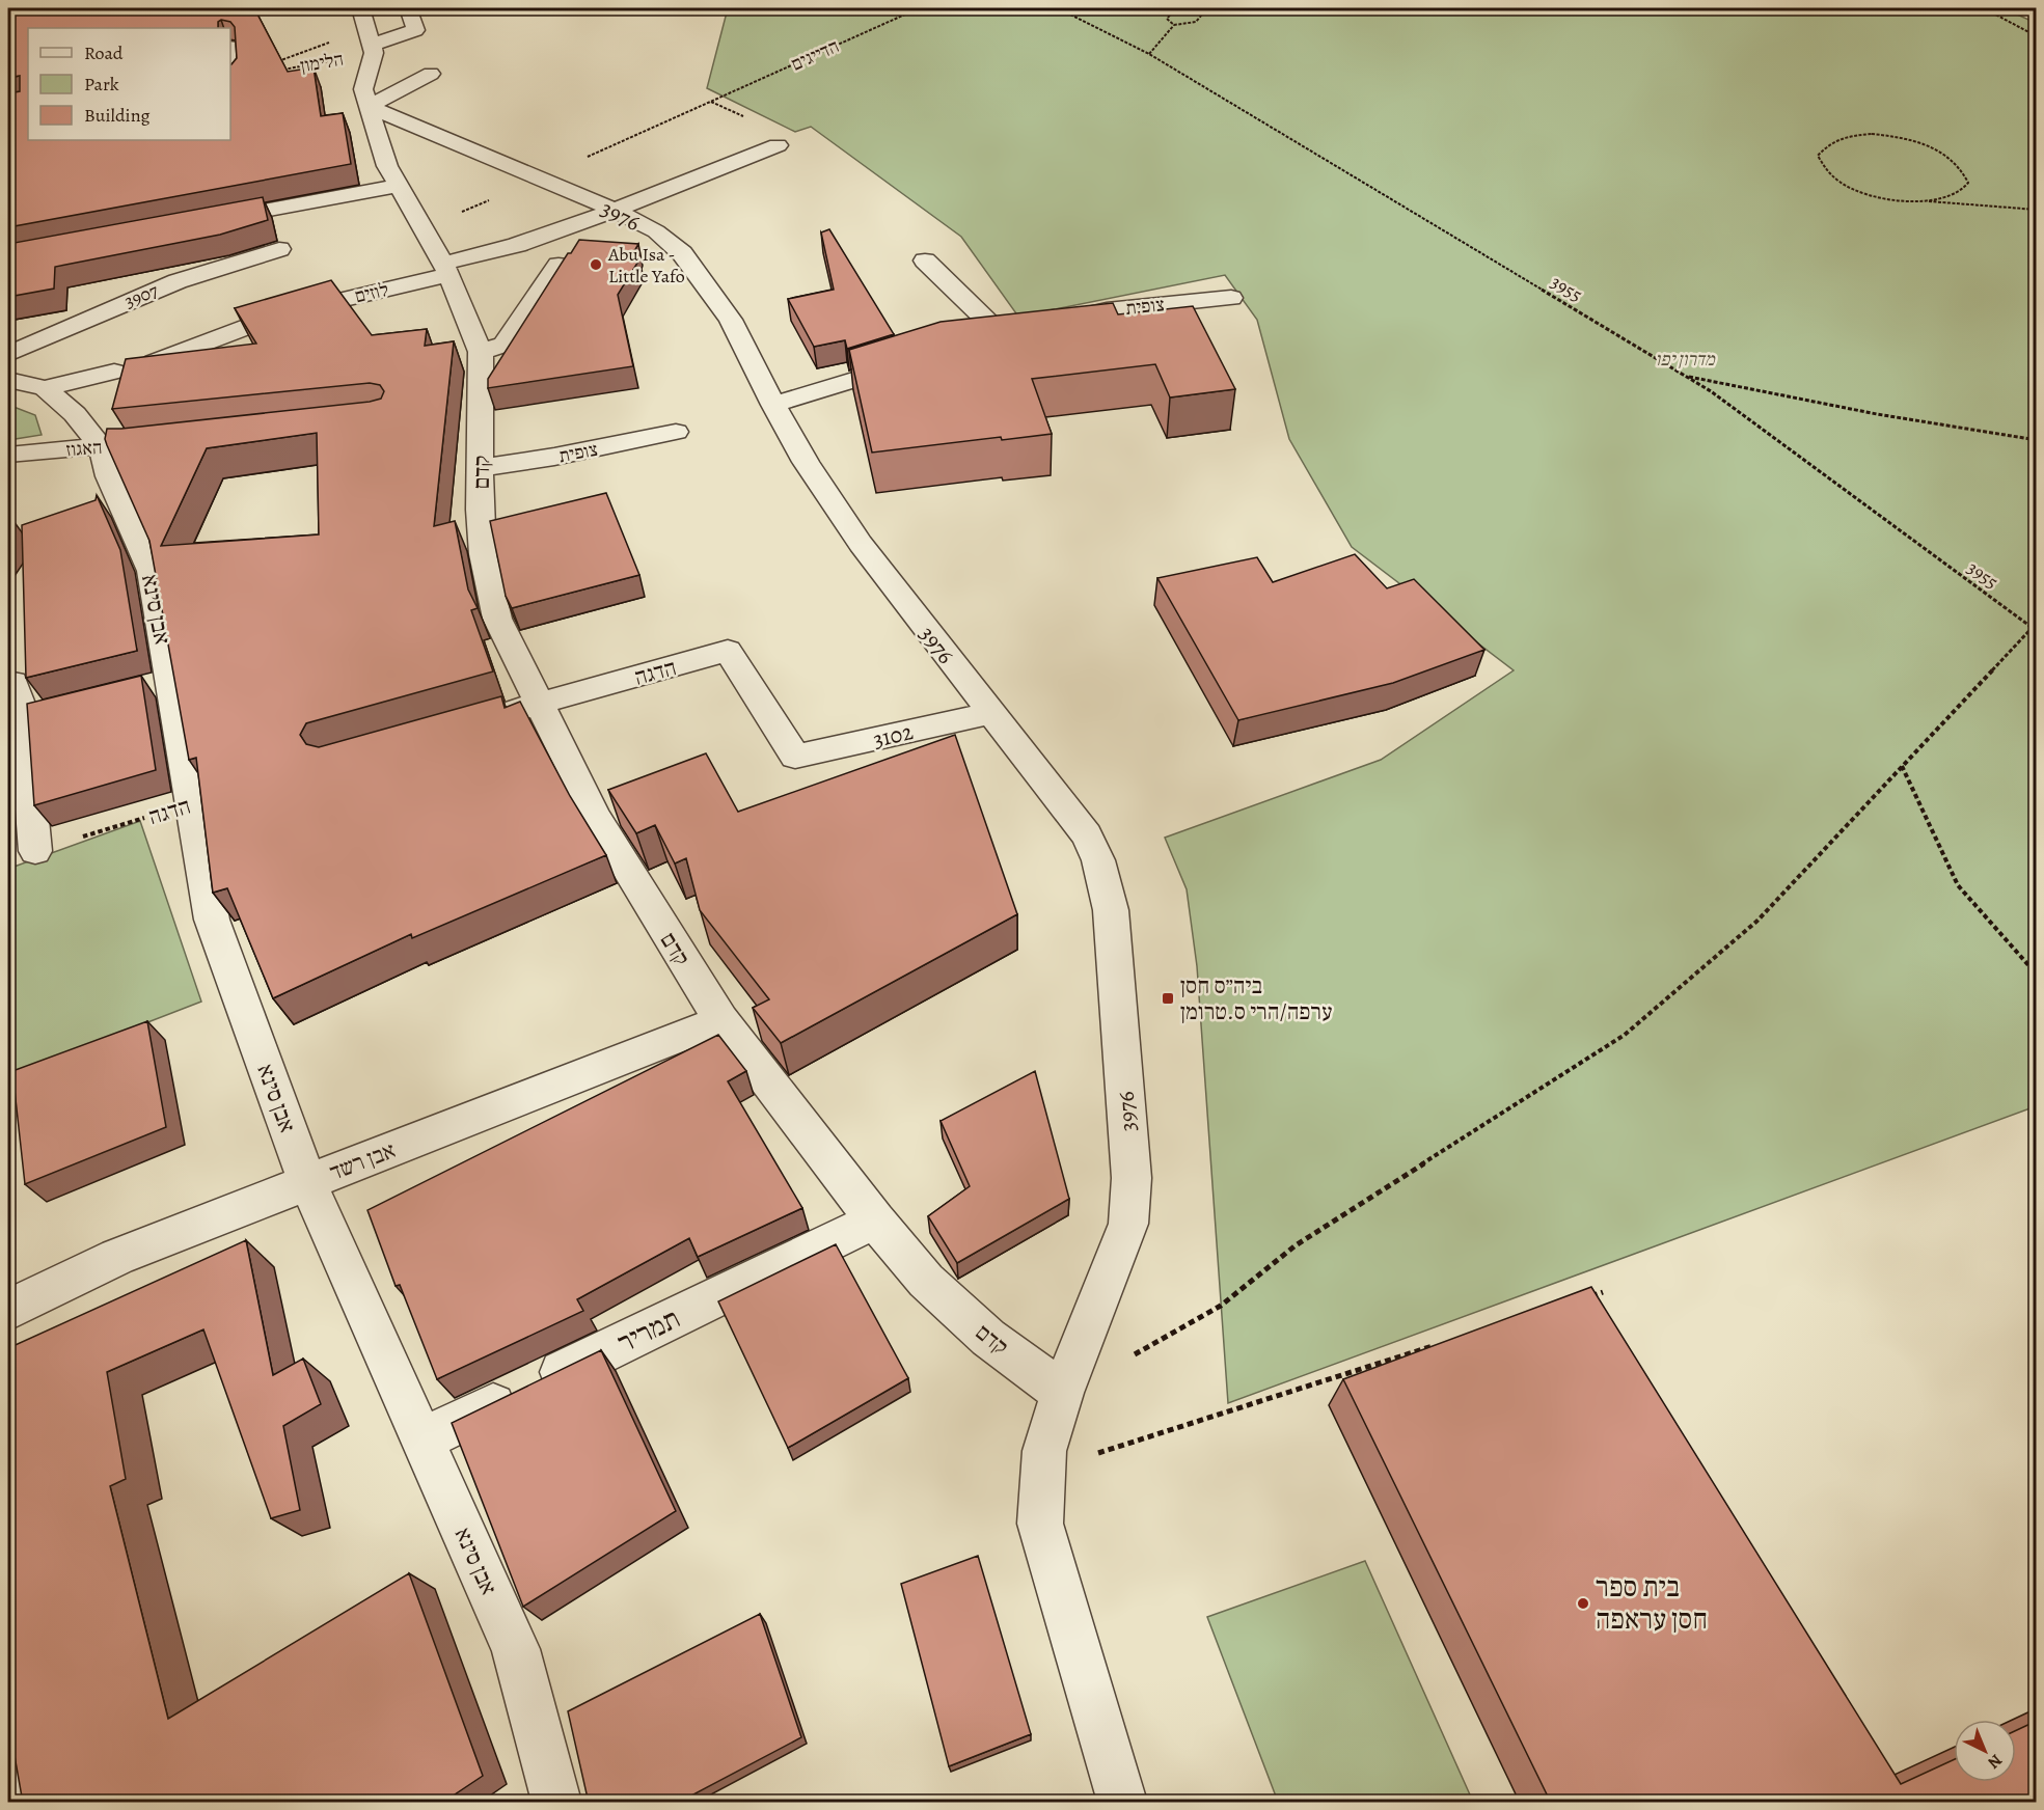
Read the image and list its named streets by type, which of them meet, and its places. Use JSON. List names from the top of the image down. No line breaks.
{"streets":{"street":["3976","לוזים","3907","צופית","האגוז","קדם","אבן סינא","הדגה","3102","אבן רשד","תמריר"],"path":["הדייגים","הלימון","3955"]},"crossings":[["הלימון","קדם"],["3976","לוזים"],["3976","קדם"],["3976","3102"],["לוזים","קדם"],["צופית","קדם"],["האגוז","אבן סינא"],["קדם","הדגה"],["קדם","אבן רשד"],["קדם","תמריר"],["אבן סינא","הדגה"],["אבן סינא","אבן רשד"],["אבן סינא","תמריר"],["הדגה","3102"]],"parks":["מדרון יפו"],"places":{"other":["Abu Isa - Little Yafo","בית ספר חסן עראפה"],"transit":["ביה״ס חסן ערפה/הרי ס.טרומן"]},"legend":["Road","Park","Building"],"north":"bottom right"}
